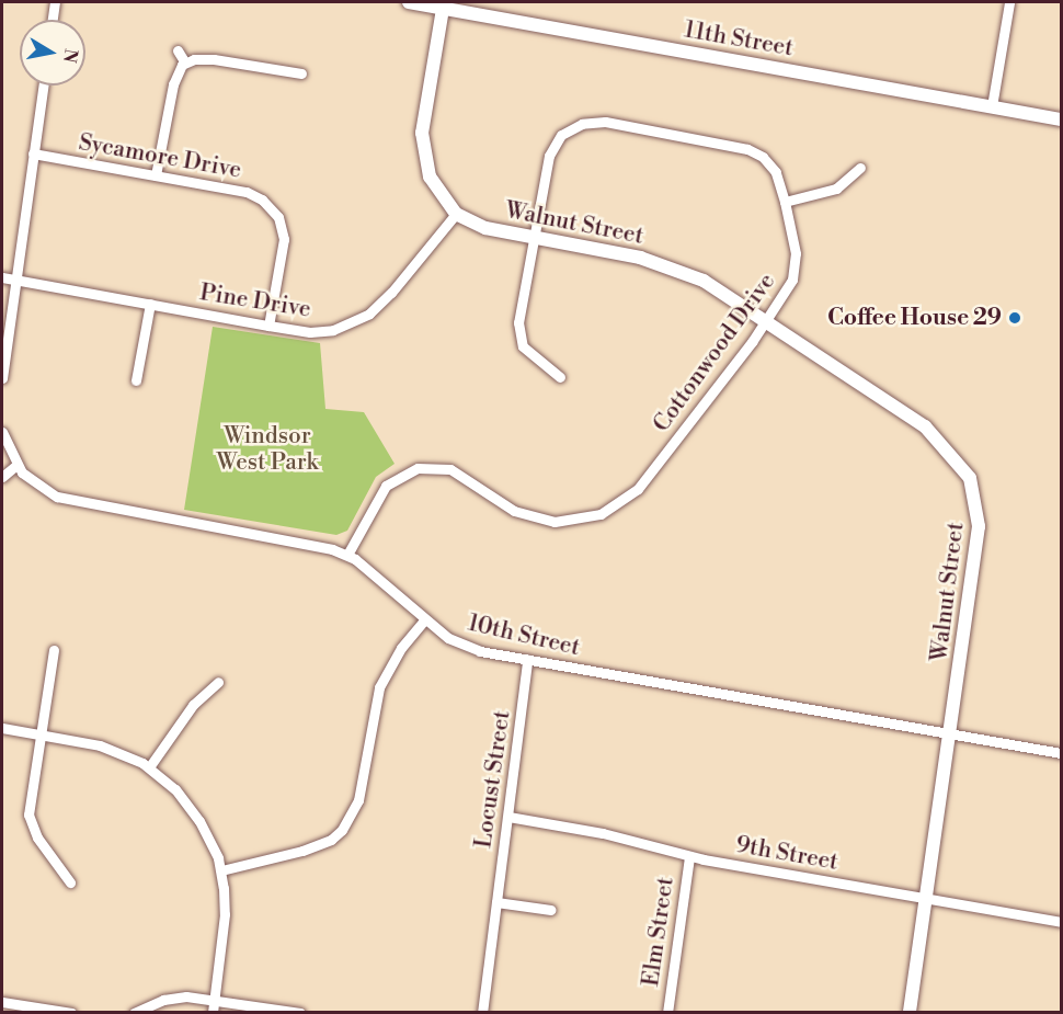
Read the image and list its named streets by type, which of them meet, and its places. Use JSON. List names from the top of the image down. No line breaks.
{"streets":{"street":["11th Street","Sycamore Drive","Walnut Street","Pine Drive","Cottonwood Drive","10th Street","Locust Street","9th Street","Elm Street"]},"crossings":[["11th Street","Walnut Street"],["Sycamore Drive","Pine Drive"],["Walnut Street","Pine Drive"],["Walnut Street","Cottonwood Drive"],["Walnut Street","10th Street"],["Walnut Street","9th Street"],["Cottonwood Drive","10th Street"],["10th Street","Locust Street"],["Locust Street","9th Street"],["9th Street","Elm Street"]],"parks":["Windsor West Park"],"places":["Coffee House 29"],"north":"right"}
